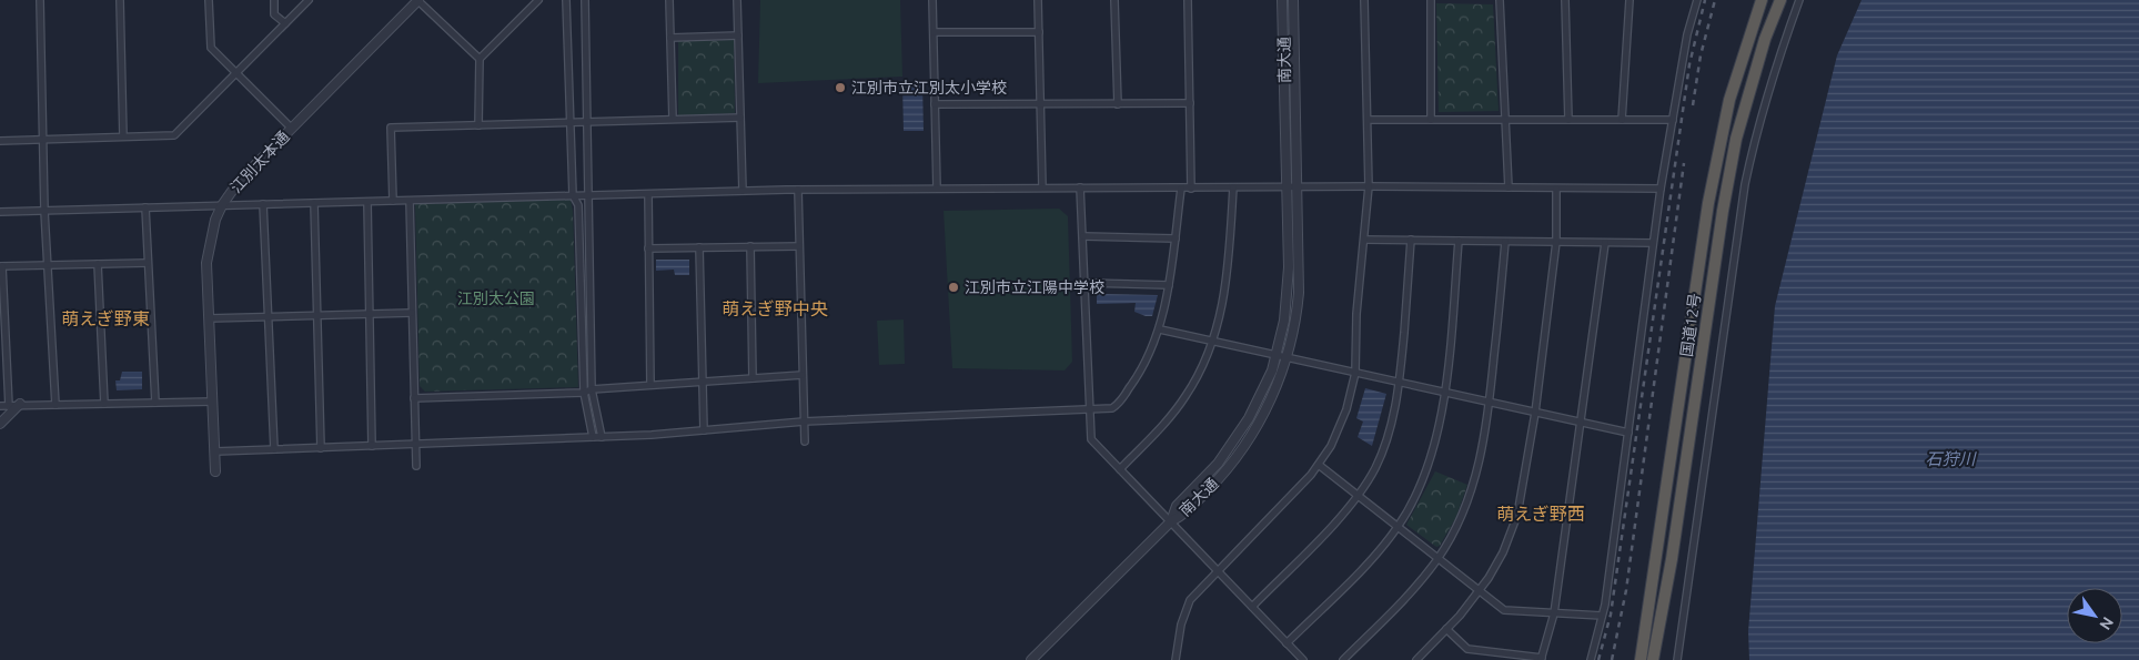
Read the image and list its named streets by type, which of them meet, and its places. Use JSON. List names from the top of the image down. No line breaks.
{"streets":{"highway":["国道12号"],"street":["南大通","江別太本通"]},"districts":["萌えぎ野中央","萌えぎ野東","萌えぎ野西"],"water":["石狩川"],"parks":["江別太公園"],"places":["江別市立江別太小学校","江別市立江陽中学校"],"north":"bottom right"}
